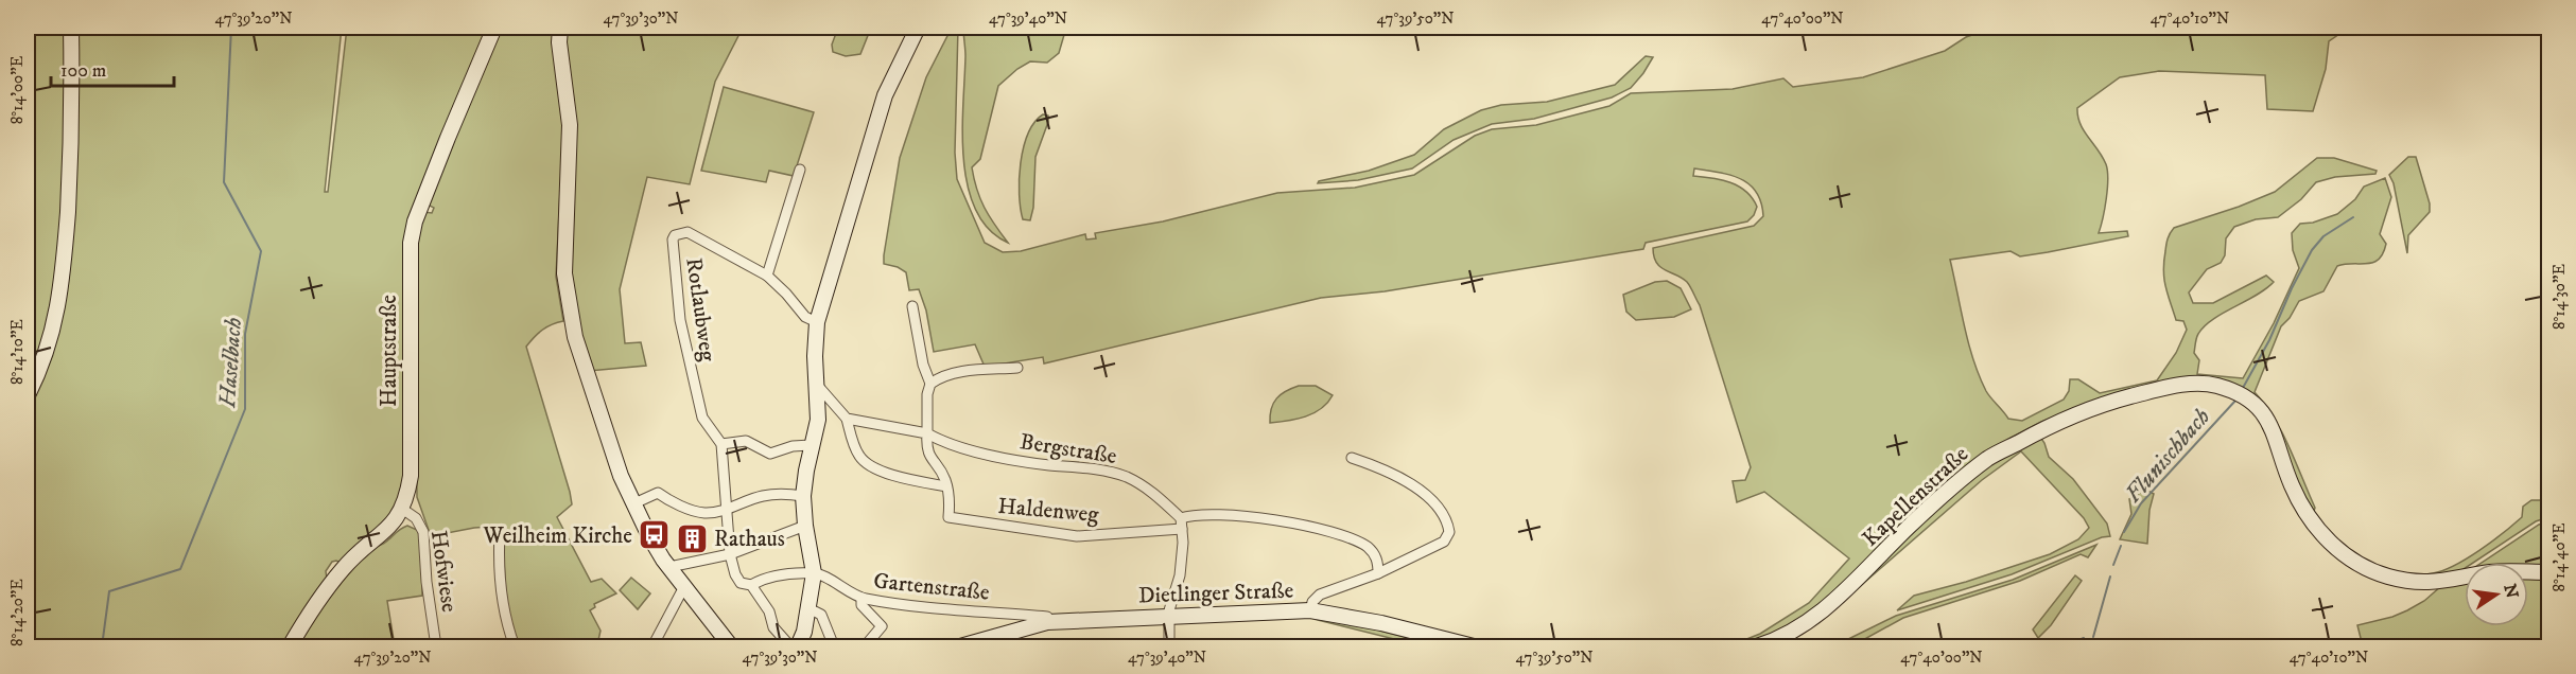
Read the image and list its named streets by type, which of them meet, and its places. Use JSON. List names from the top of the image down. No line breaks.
{"streets":{"street":["Rotlaubweg","Hauptstraße","Bergstraße","Kapellenstraße","Haldenweg","Hofwiese","Gartenstraße","Dietlinger Straße"]},"crossings":[["Hauptstraße","Hofwiese"],["Bergstraße","Haldenweg"],["Gartenstraße","Dietlinger Straße"]],"water":["Haselbach","Flunischbach"],"places":{"bus stop":["Weilheim Kirche"],"building":["Rathaus"]},"scale_bar":"100 m","north":"right","coordinates":["47°39'20\"N","47°39'30\"N","47°39'40\"N","47°39'50\"N","47°40'00\"N","47°40'10\"N","8°14'00\"E","8°14'30\"E","8°14'10\"E","8°14'40\"E","8°14'20\"E"]}
